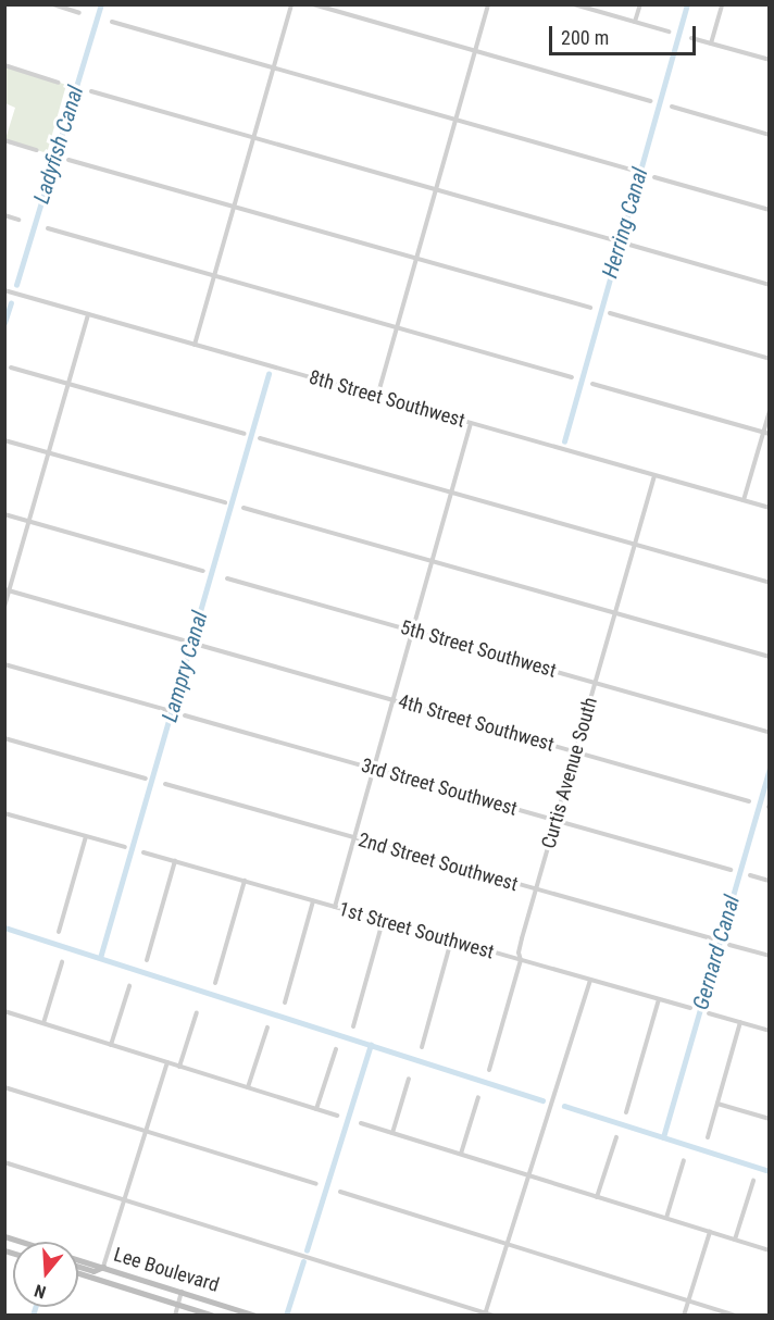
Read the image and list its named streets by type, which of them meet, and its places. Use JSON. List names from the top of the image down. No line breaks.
{"streets":{"main road":["Lee Boulevard"],"street":["8th Street Southwest","5th Street Southwest","4th Street Southwest","Curtis Avenue South","3rd Street Southwest","2nd Street Southwest","1st Street Southwest"]},"crossings":[["8th Street Southwest","Curtis Avenue South"],["5th Street Southwest","Curtis Avenue South"],["4th Street Southwest","Curtis Avenue South"],["Curtis Avenue South","3rd Street Southwest"],["Curtis Avenue South","2nd Street Southwest"],["Curtis Avenue South","1st Street Southwest"]],"water":["Ladyfish Canal","Herring Canal","Lampry Canal","Gernard Canal"],"scale_bar":"200 m","north":"bottom"}
